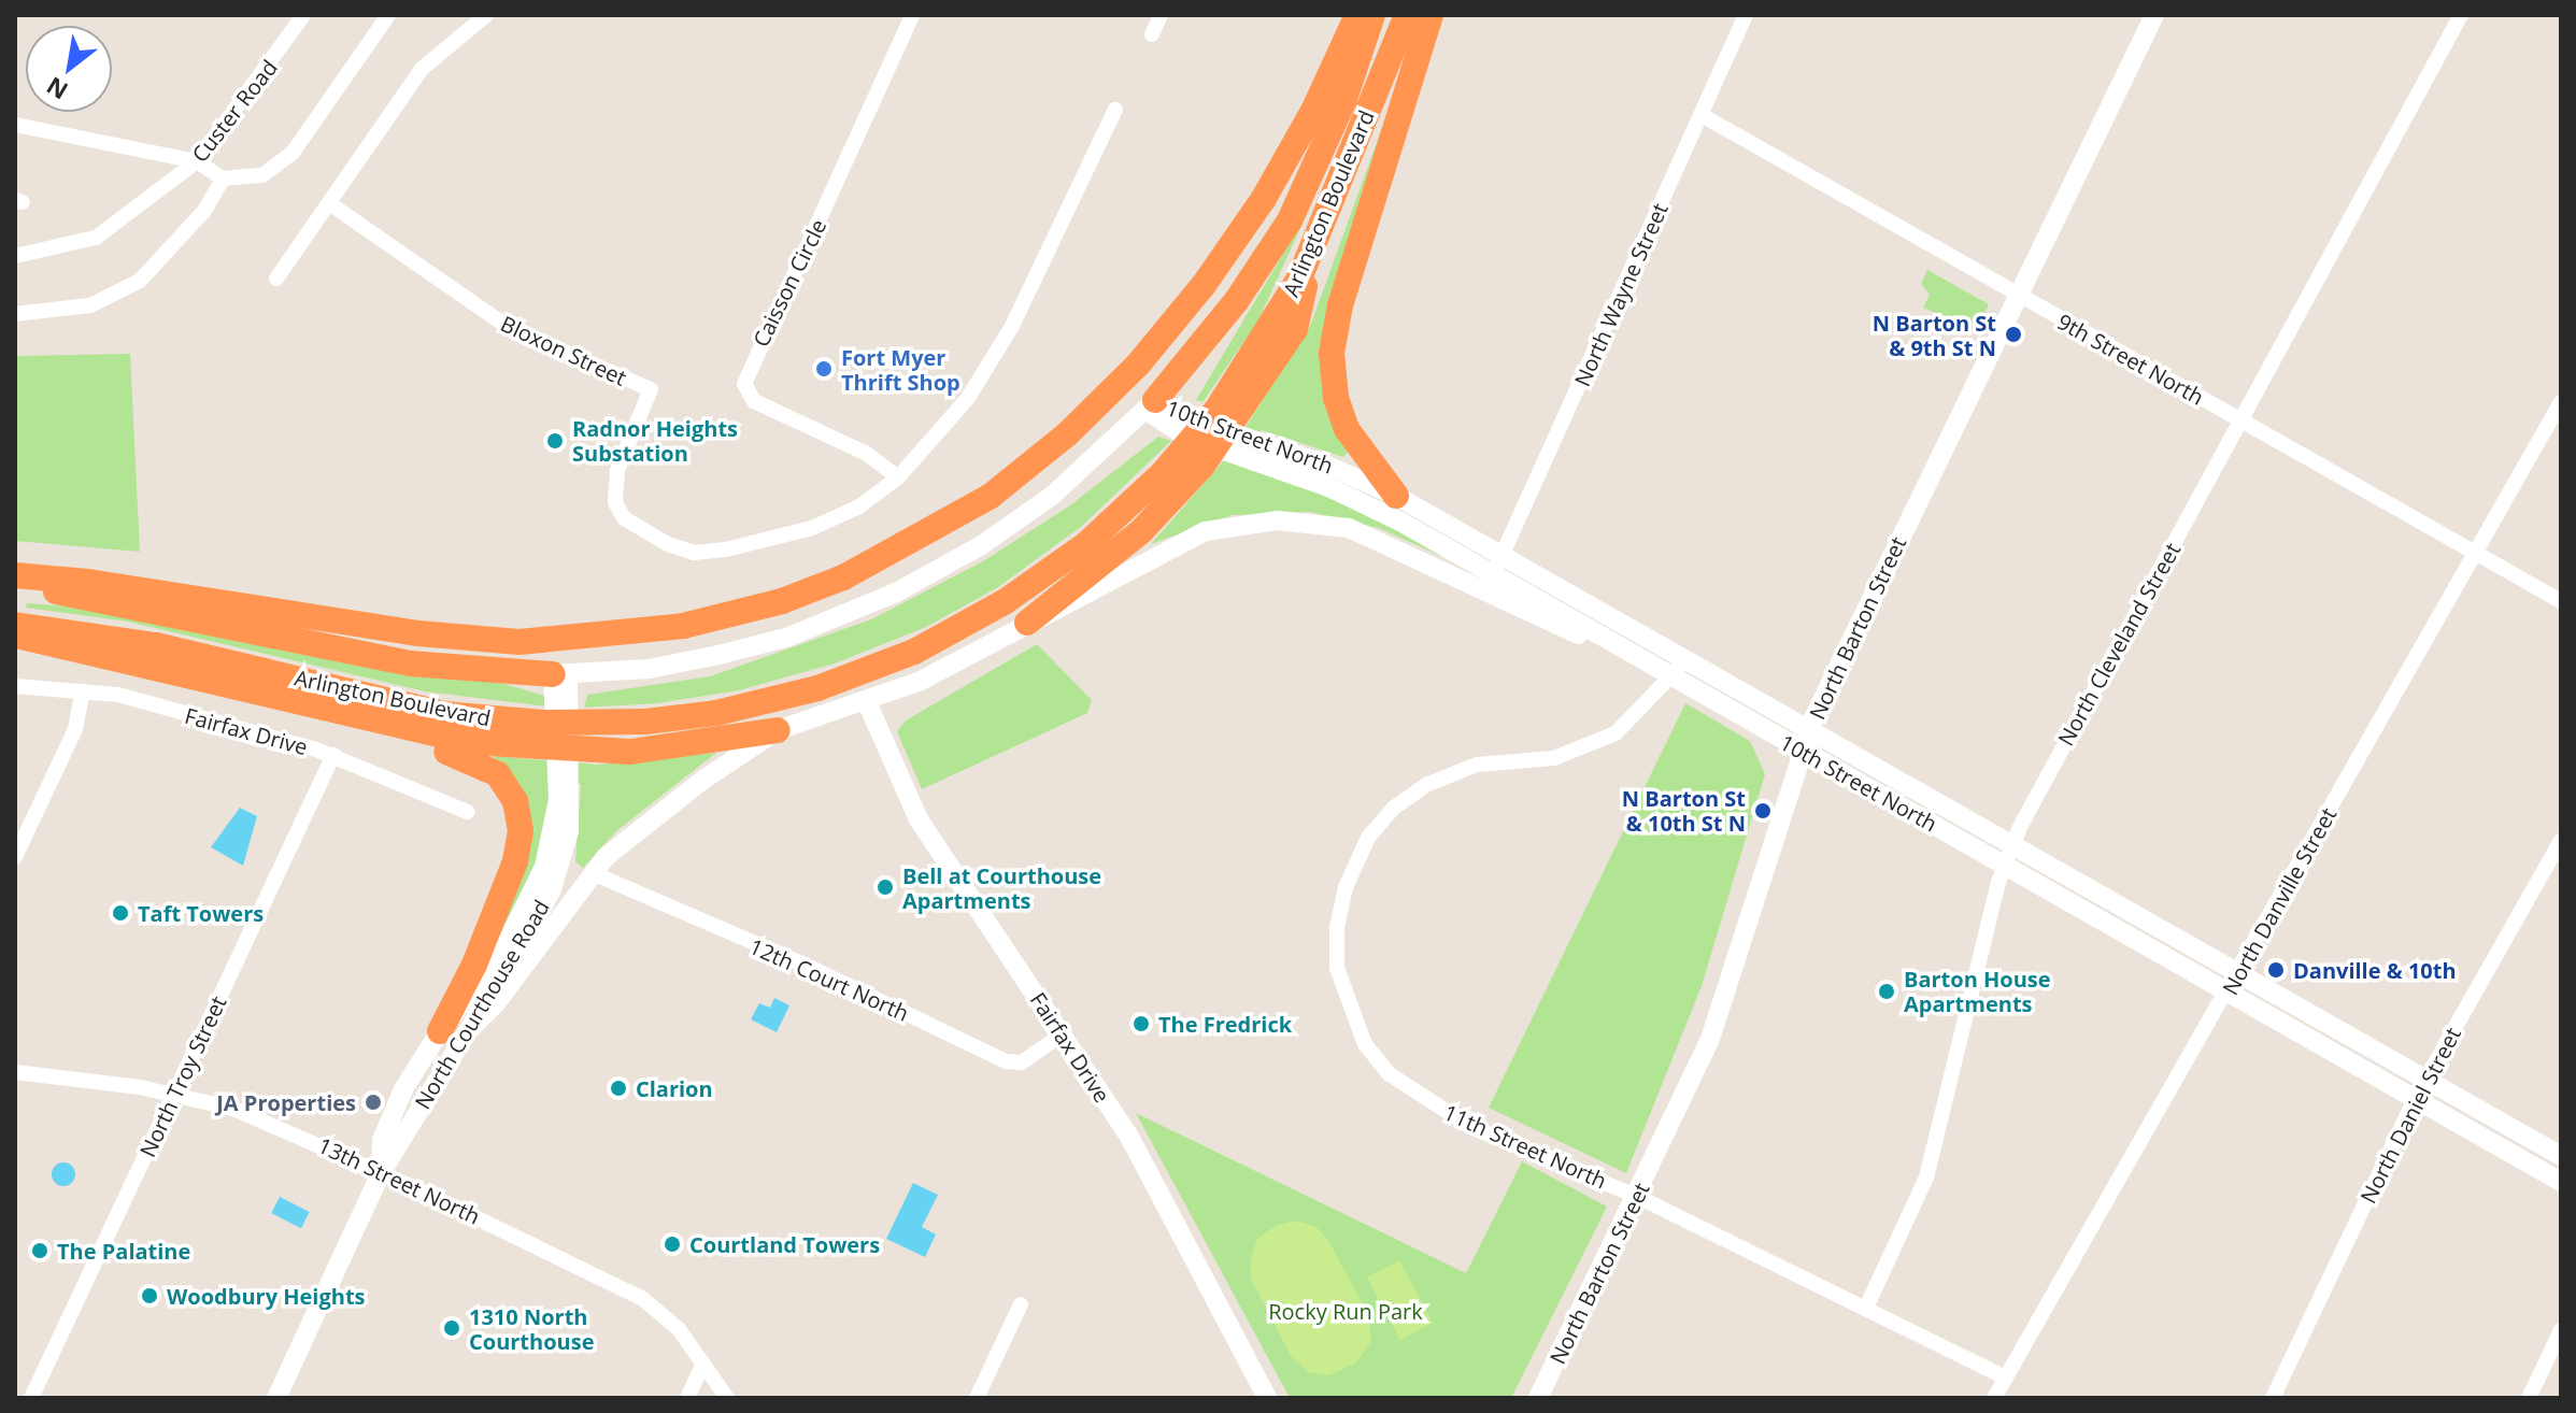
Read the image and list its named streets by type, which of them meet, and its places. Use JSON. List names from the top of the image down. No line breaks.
{"streets":{"highway":["Arlington Boulevard"],"main road":["10th Street North","North Barton Street","Fairfax Drive","North Courthouse Road"],"street":["Custer Road","Caisson Circle","North Wayne Street","Bloxon Street","9th Street North","North Cleveland Street","North Danville Street","12th Court North","North Troy Street","North Daniel Street","11th Street North","13th Street North"]},"crossings":[["Caisson Circle","Bloxon Street"],["North Wayne Street","9th Street North"],["North Wayne Street","10th Street North"],["9th Street North","North Barton Street"],["9th Street North","North Cleveland Street"],["9th Street North","North Danville Street"],["10th Street North","North Barton Street"],["10th Street North","North Cleveland Street"],["10th Street North","North Danville Street"],["10th Street North","North Daniel Street"],["10th Street North","11th Street North"],["North Barton Street","11th Street North"],["North Cleveland Street","11th Street North"],["Fairfax Drive","12th Court North"],["Fairfax Drive","North Troy Street"],["North Danville Street","11th Street North"],["North Courthouse Road","13th Street North"],["North Troy Street","13th Street North"]],"parks":["Rocky Run Park"],"places":["N Barton St & 9th St N","Fort Myer Thrift Shop","Radnor Heights Substation","N Barton St & 10th St N","Bell at Courthouse Apartments","Taft Towers","Danville & 10th","Barton House Apartments","The Fredrick","Clarion","JA Properties","Courtland Towers","The Palatine","Woodbury Heights","1310 North Courthouse"],"north":"bottom left"}
